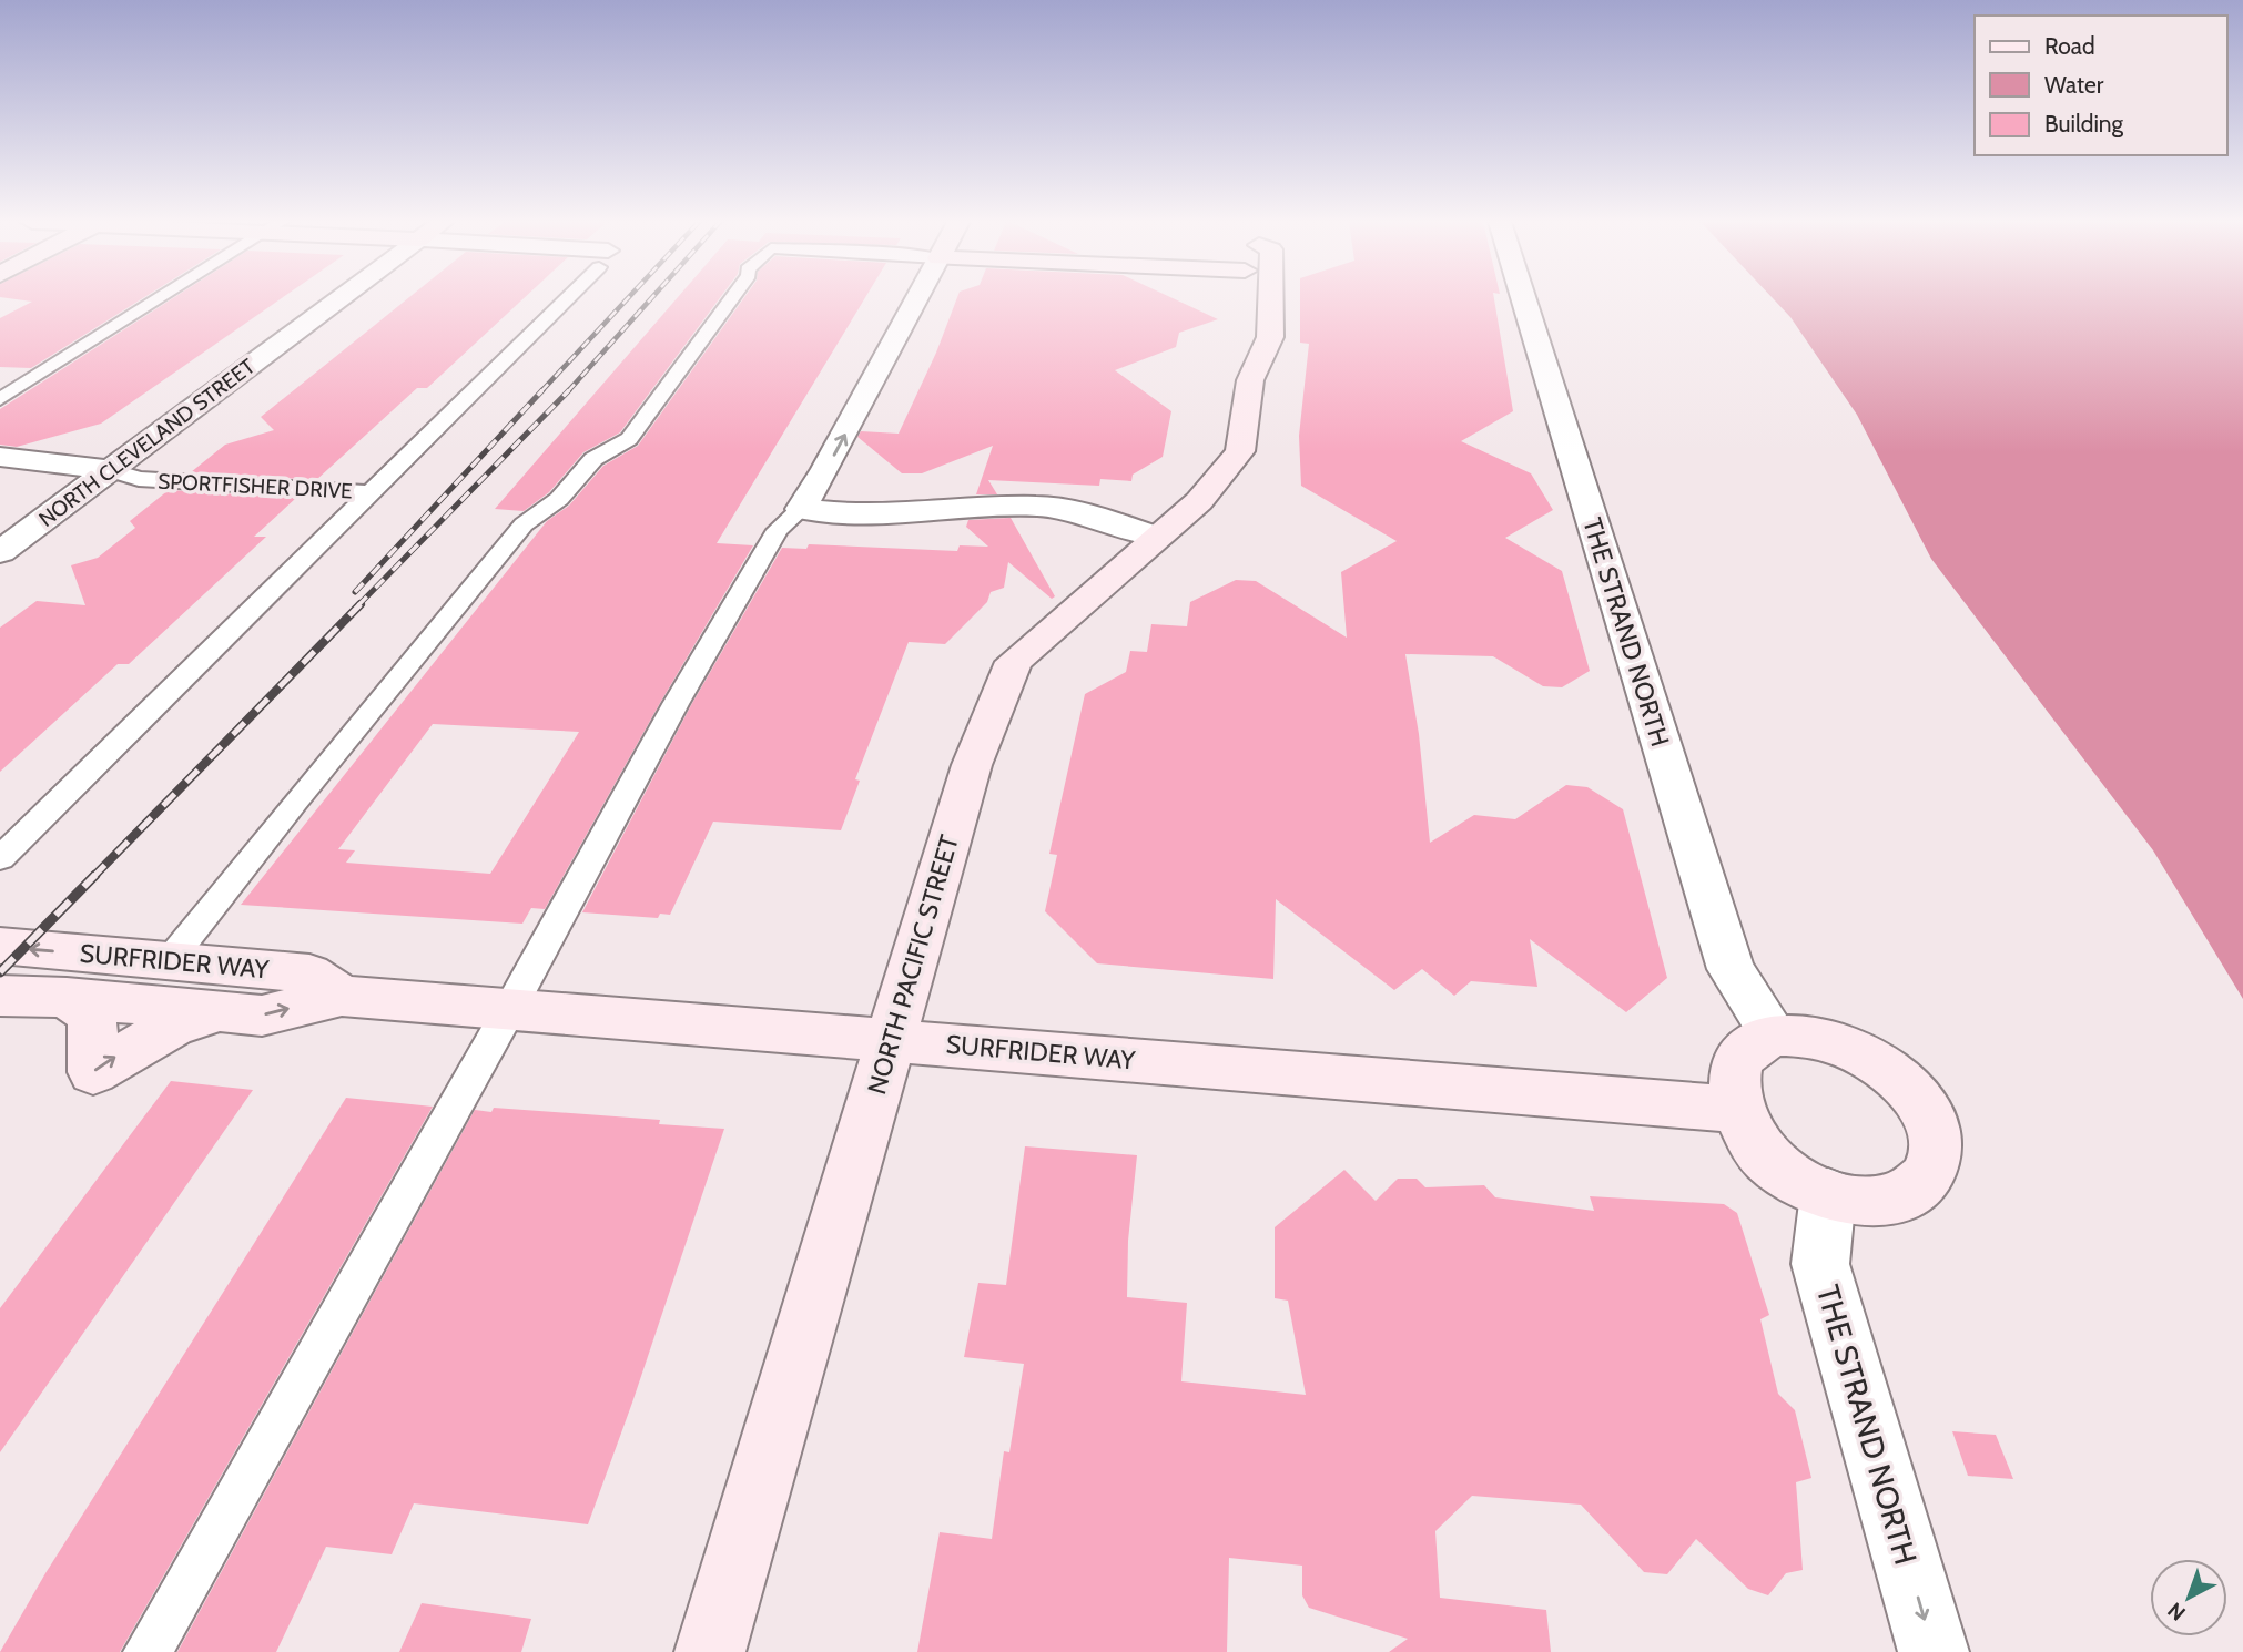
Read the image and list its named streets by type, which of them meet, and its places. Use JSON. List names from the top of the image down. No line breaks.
{"streets":{"main road":["SURFRIDER WAY","NORTH PACIFIC STREET"],"street":["NORTH CLEVELAND STREET","SPORTFISHER DRIVE","THE STRAND NORTH"]},"crossings":[["NORTH CLEVELAND STREET","SPORTFISHER DRIVE"],["THE STRAND NORTH","SURFRIDER WAY"],["SURFRIDER WAY","NORTH PACIFIC STREET"]],"one_way":["THE STRAND NORTH"],"legend":["Road","Water","Building"],"north":"bottom left"}
